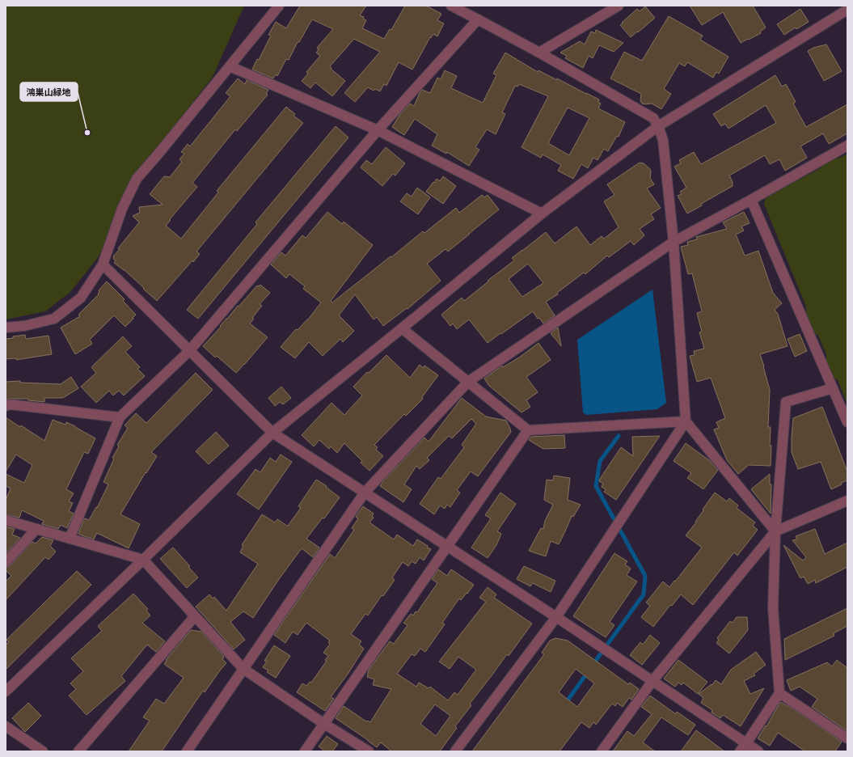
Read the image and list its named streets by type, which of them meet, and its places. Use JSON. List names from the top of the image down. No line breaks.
{"places":["鴻巣山緑地"]}
